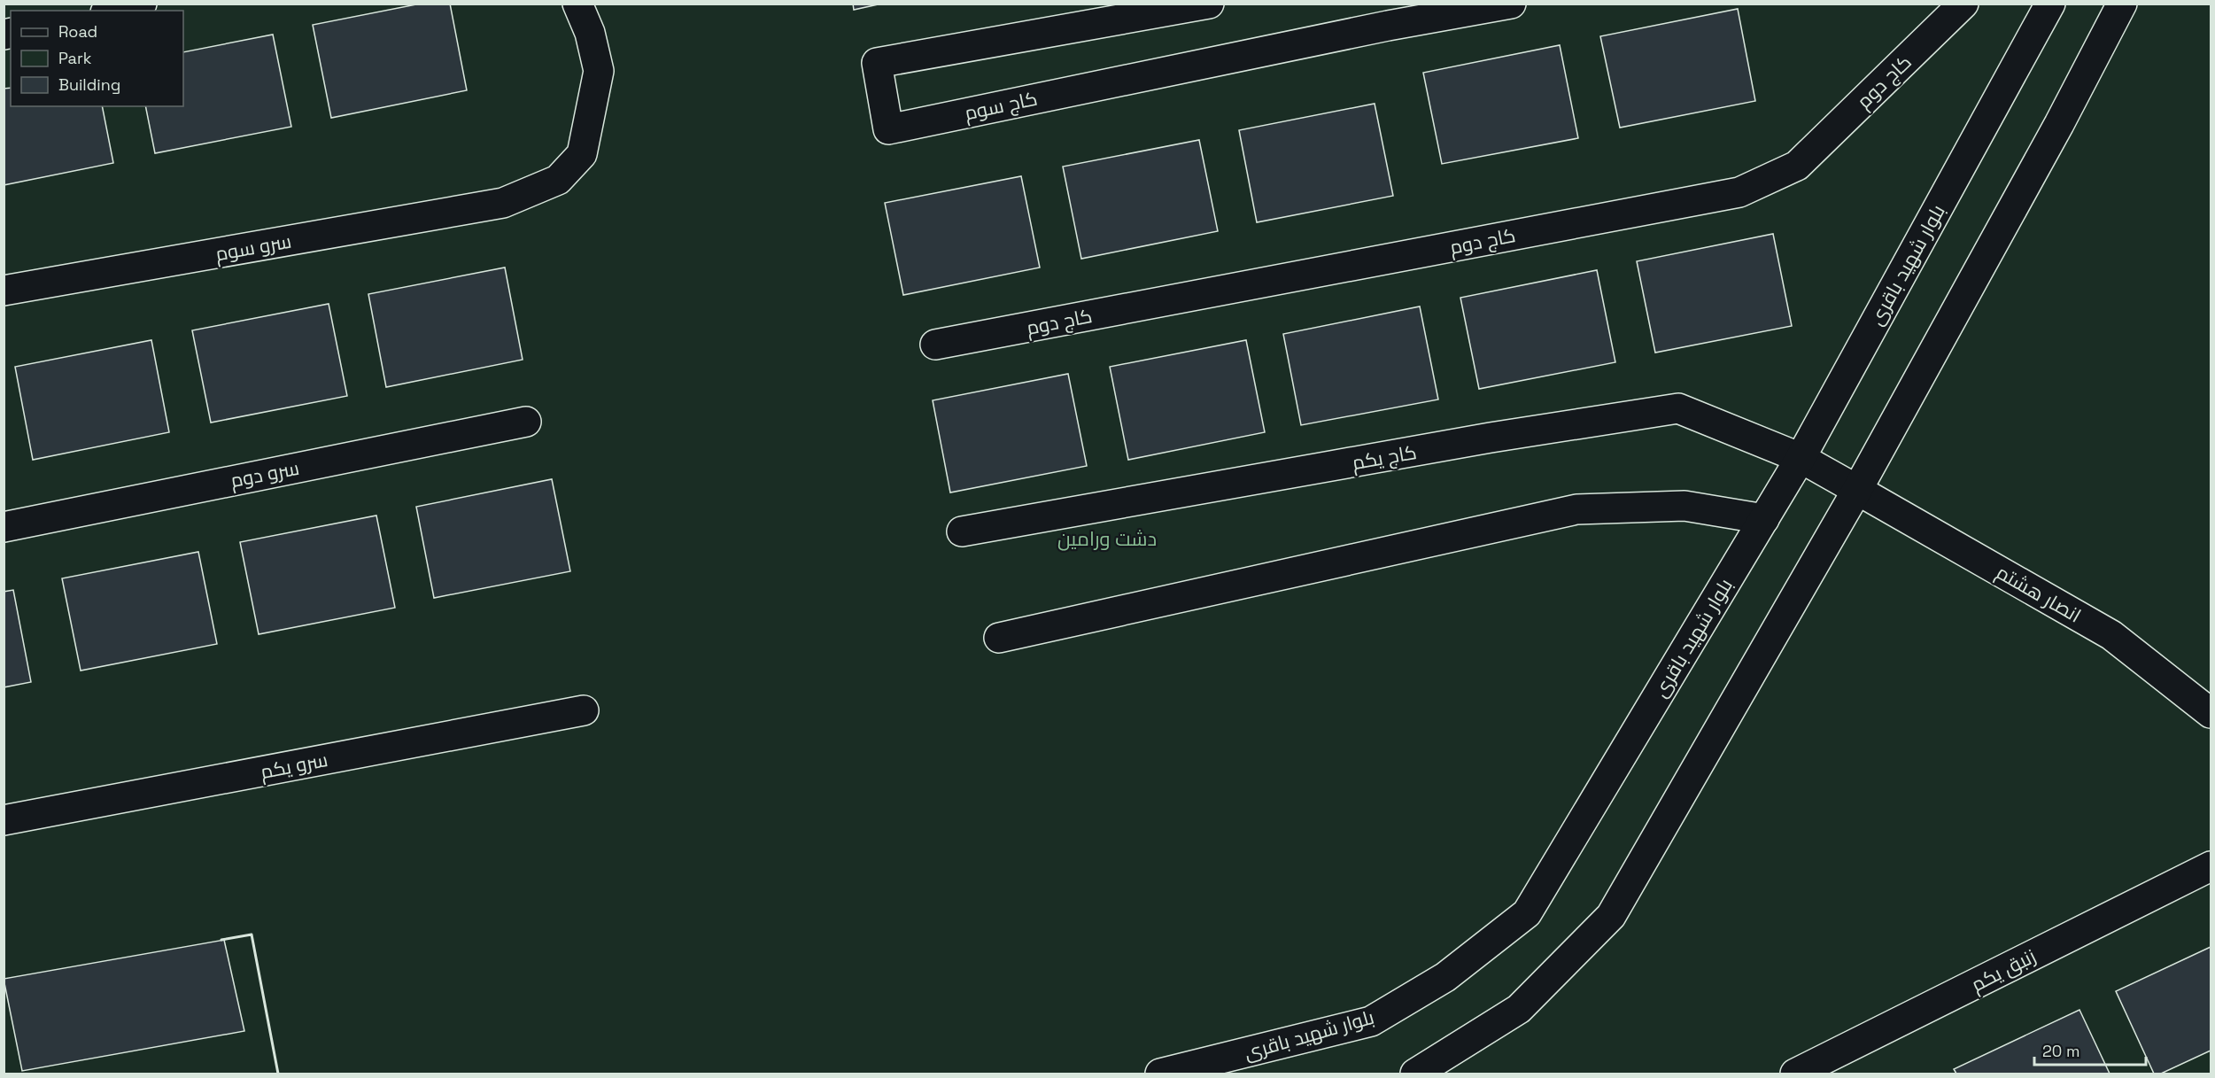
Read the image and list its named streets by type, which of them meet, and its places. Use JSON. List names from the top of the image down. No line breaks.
{"streets":{"street":["کاج دوم","کاج سوم","سرو سوم","بلوار شهید باقری","کاج یکم","سرو دوم","انصار هشتم","سرو یکم","زنبق یکم"]},"crossings":[["بلوار شهید باقری","کاج یکم"],["کاج یکم","انصار هشتم"]],"parks":["دشت ورامین"],"legend":["Road","Park","Building"],"scale_bar":"20 m"}
